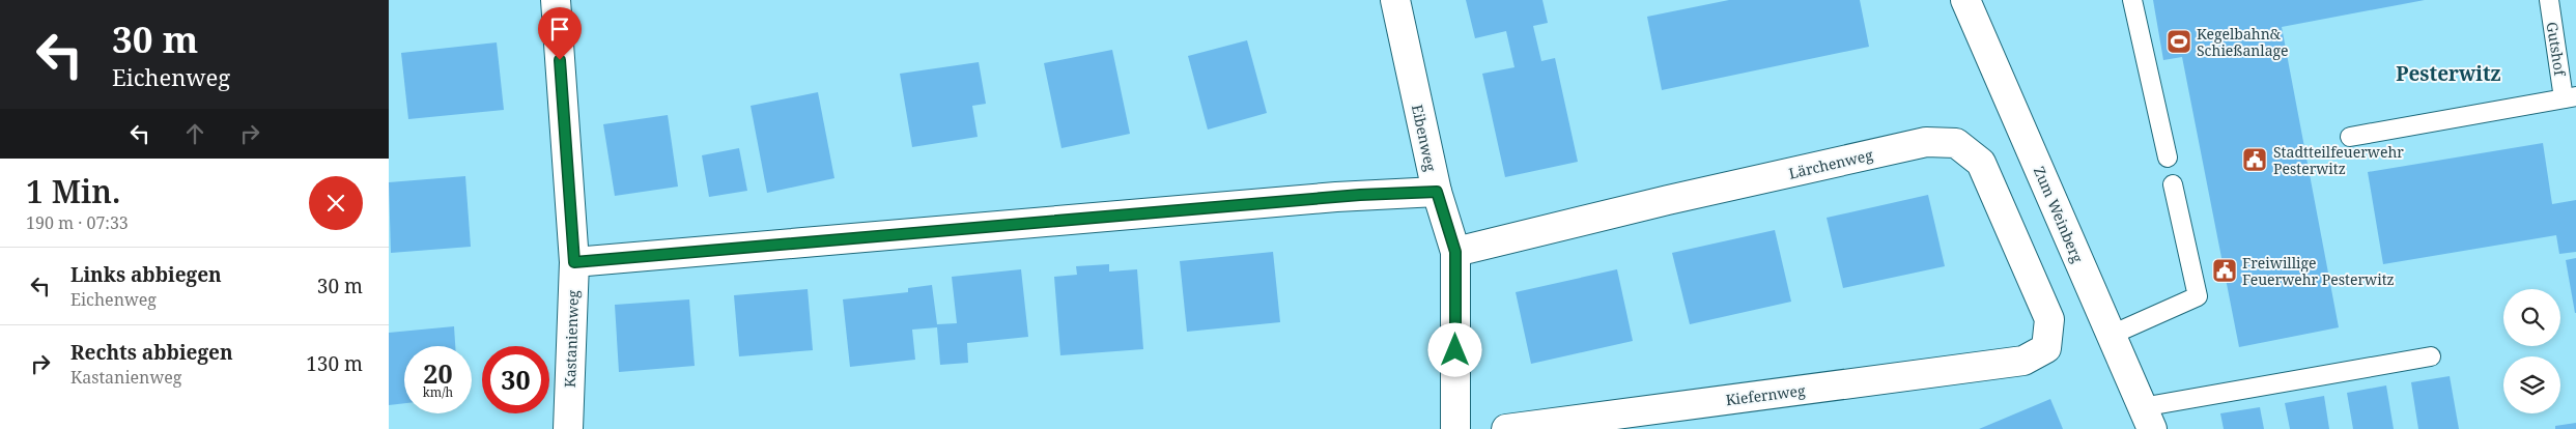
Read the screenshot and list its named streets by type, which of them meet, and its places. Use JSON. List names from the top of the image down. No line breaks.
{"streets":{"street":["Eibenweg","Lärchenweg","Zum Weinberg","Kastanienweg","Kiefernweg"],"lane":["Gutshof"]},"crossings":[["Eibenweg","Lärchenweg"],["Lärchenweg","Kiefernweg"]],"districts":["Pesterwitz"],"places":{"sports":["Kegelbahn& Schießanlage"],"public building":["Stadtteilfeuerwehr Pesterwitz","Freiwillige Feuerwehr Pesterwitz"]},"page":{"turn":["30 m","Eichenweg"],"heading":["1 Min.","190 m · 07:33"],"list":[{"name":"Links abbiegen","note":"Eichenweg","value":"30 m"},{"name":"Rechts abbiegen","note":"Kastanienweg","value":"130 m"}],"speed":"20 km/h","limit":"30"}}
